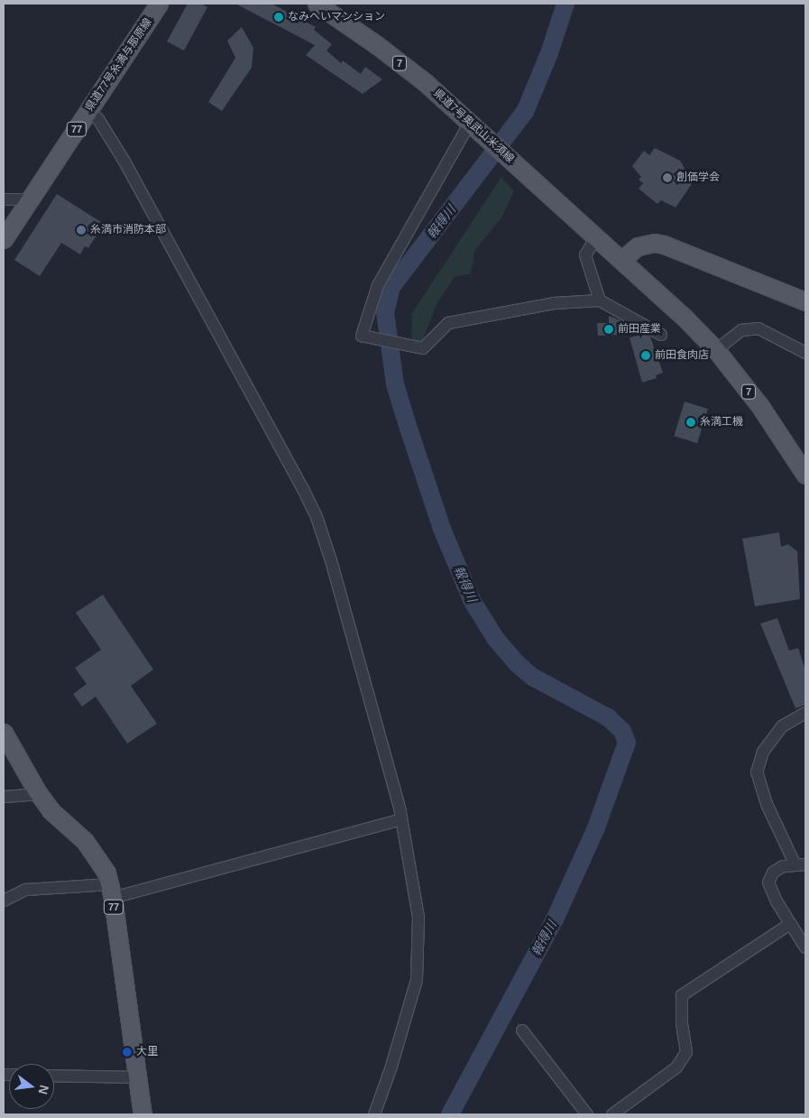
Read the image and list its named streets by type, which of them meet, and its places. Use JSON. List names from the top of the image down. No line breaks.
{"streets":{"main road":["7","県道77号糸満与那原線","県道7号奥武山米須線","77"]},"water":["報得川"],"places":["なみへいマンション","創価学会","糸満市消防本部","前田産業","前田食肉店","糸満工機","大里"],"north":"right"}
